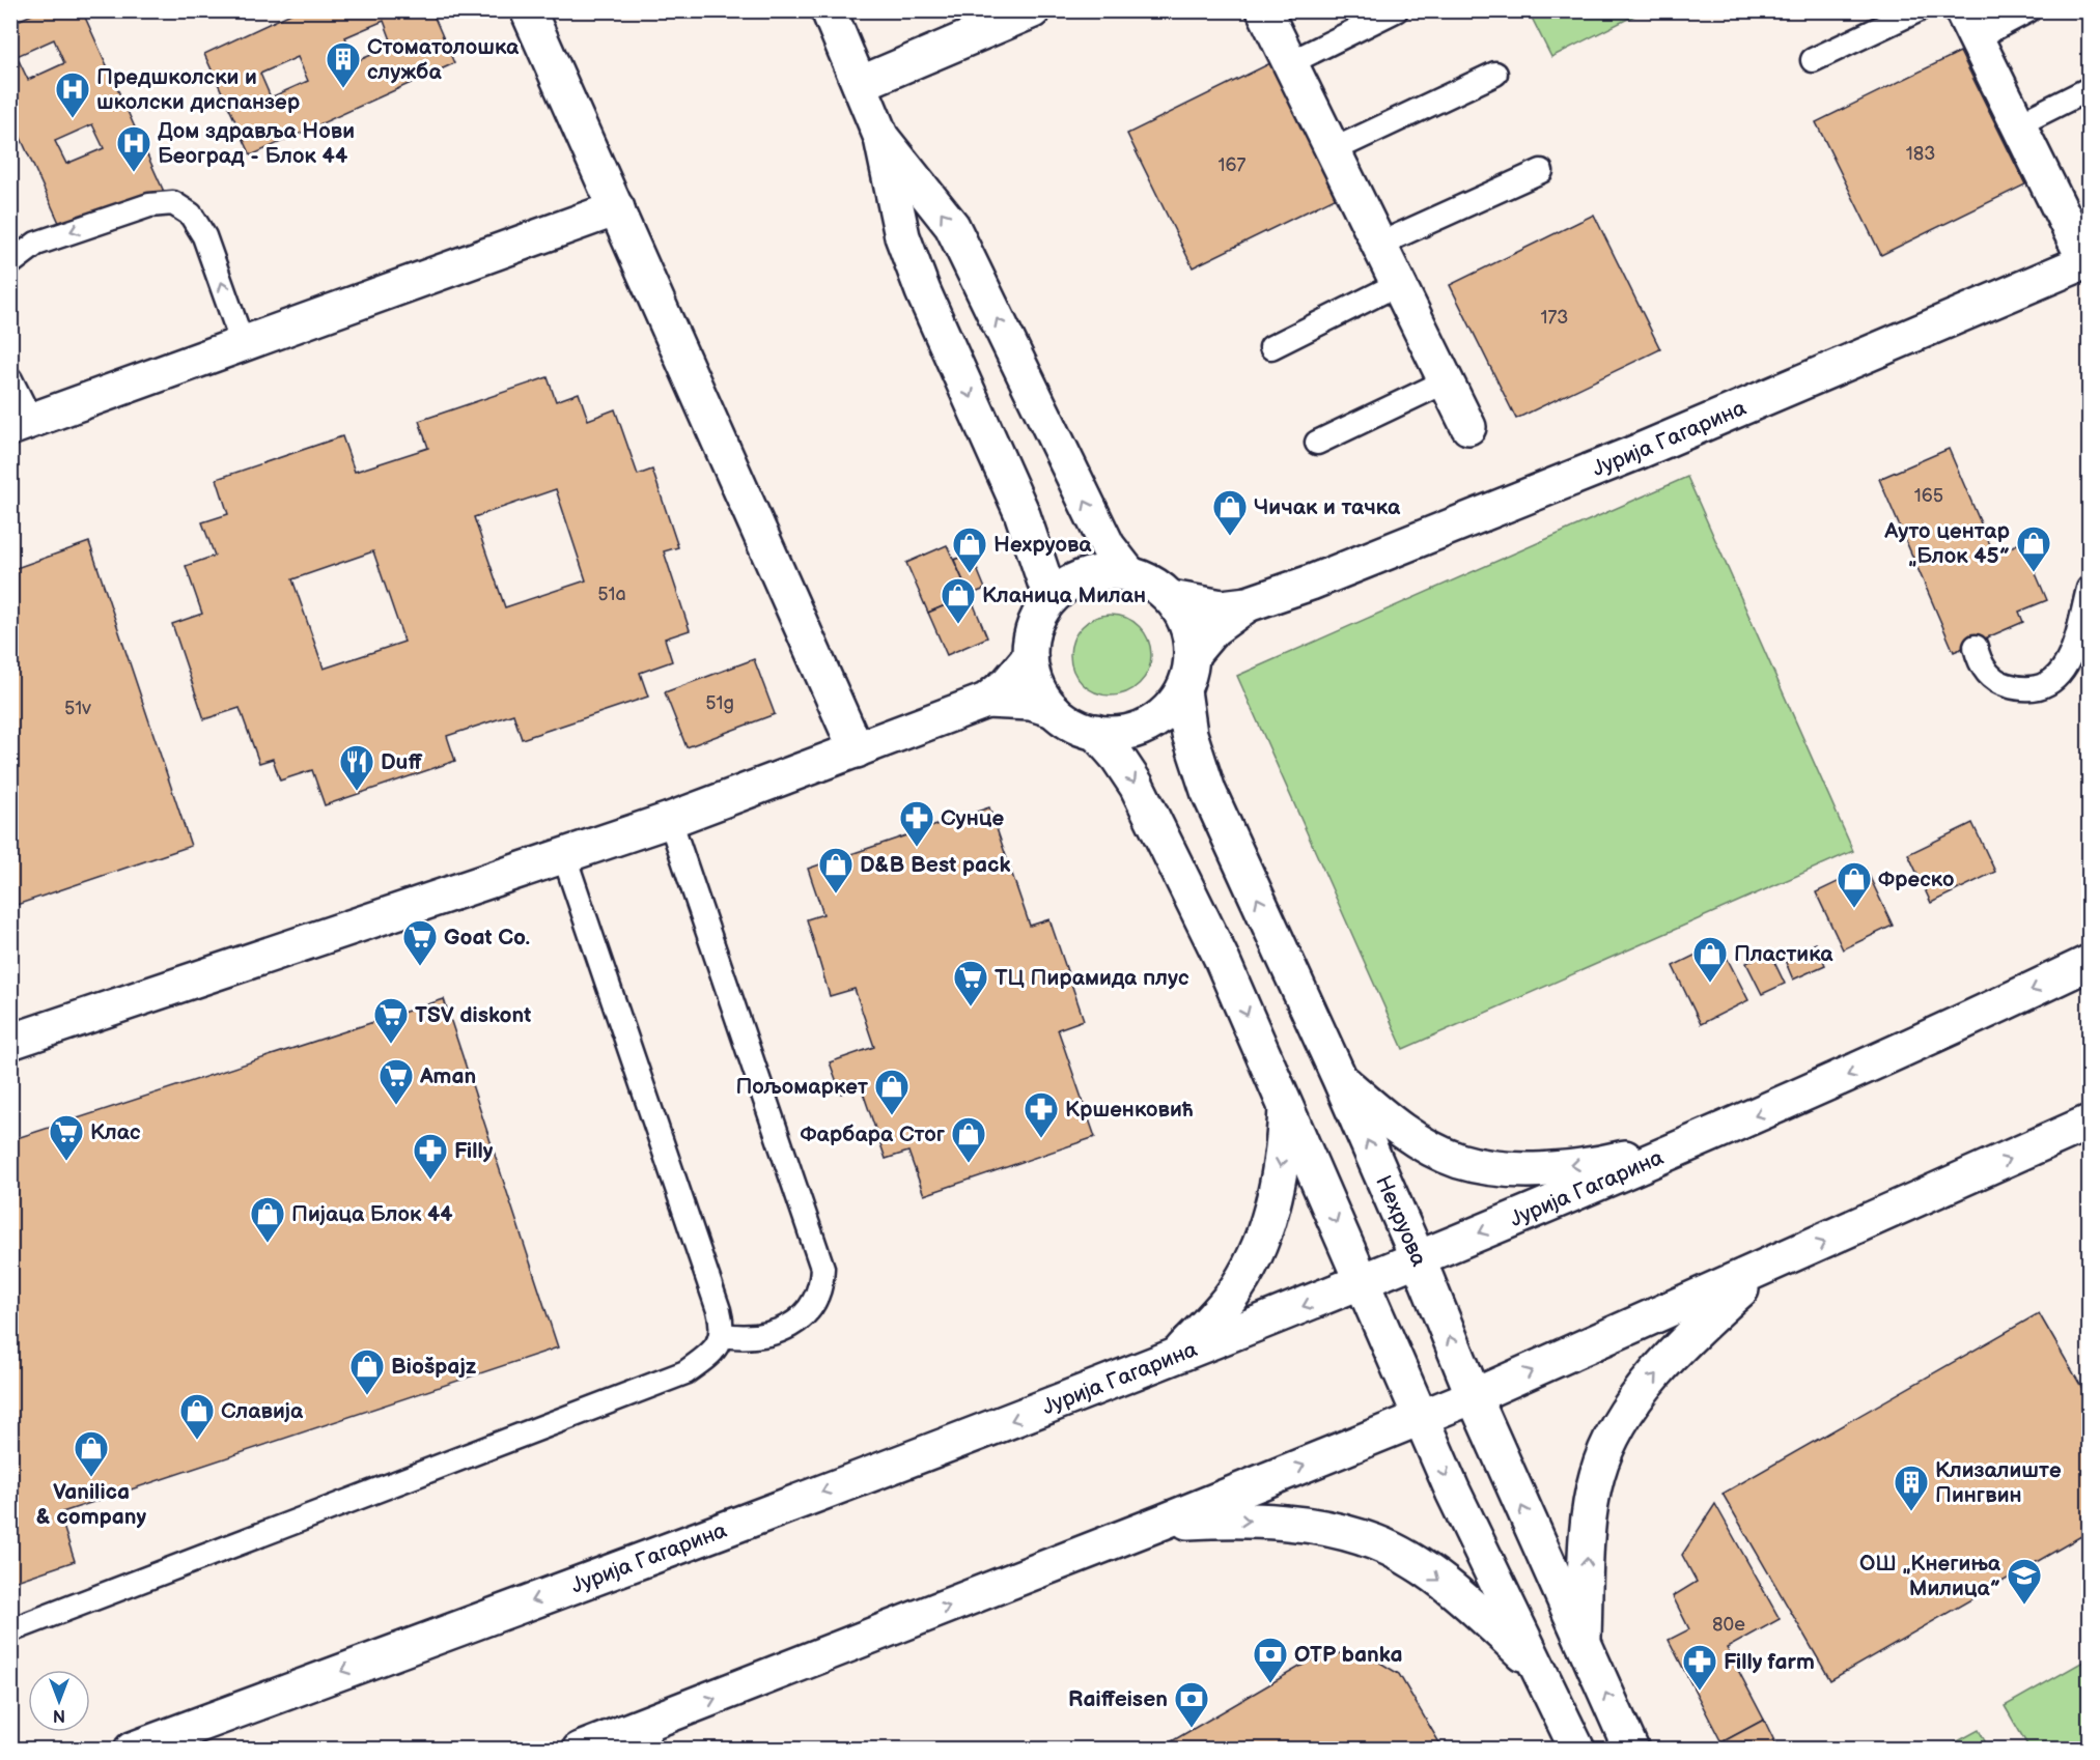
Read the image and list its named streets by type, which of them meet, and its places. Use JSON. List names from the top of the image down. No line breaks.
{"streets":{"street":["Јурија Гагарина","Нехруова"]},"crossings":[["Јурија Гагарина","Нехруова"]],"places":{"building":["Стоматолошка служба","Клизалиште Пингвин"],"hospital":["Предшколски и школски диспанзер","Дом здравља Нови Београд - Блок 44"],"shop":["Чичак и тачка","Ауто центар „Блок 45”","Нехруова","Кланица Милан","D&B Best pack","Фреско","Пластика","Пољомаркет","Фарбара Стог","Пијаца Блок 44","Biošpajz","Славија","Vanilica & company"],"restaurant":["Duff"],"pharmacy":["Сунце","Кршенковић","Filly","Filly farm"],"supermarket":["Goat Co.","ТЦ Пирамида плус","TSV diskont","Aman","Клас"],"school or university":["ОШ „Кнегиња Милица”"],"bank":["OTP banka","Raiffeisen"]},"house_numbers":["183","167","173","165","51a","51g","51v","80e"],"north":"bottom"}
